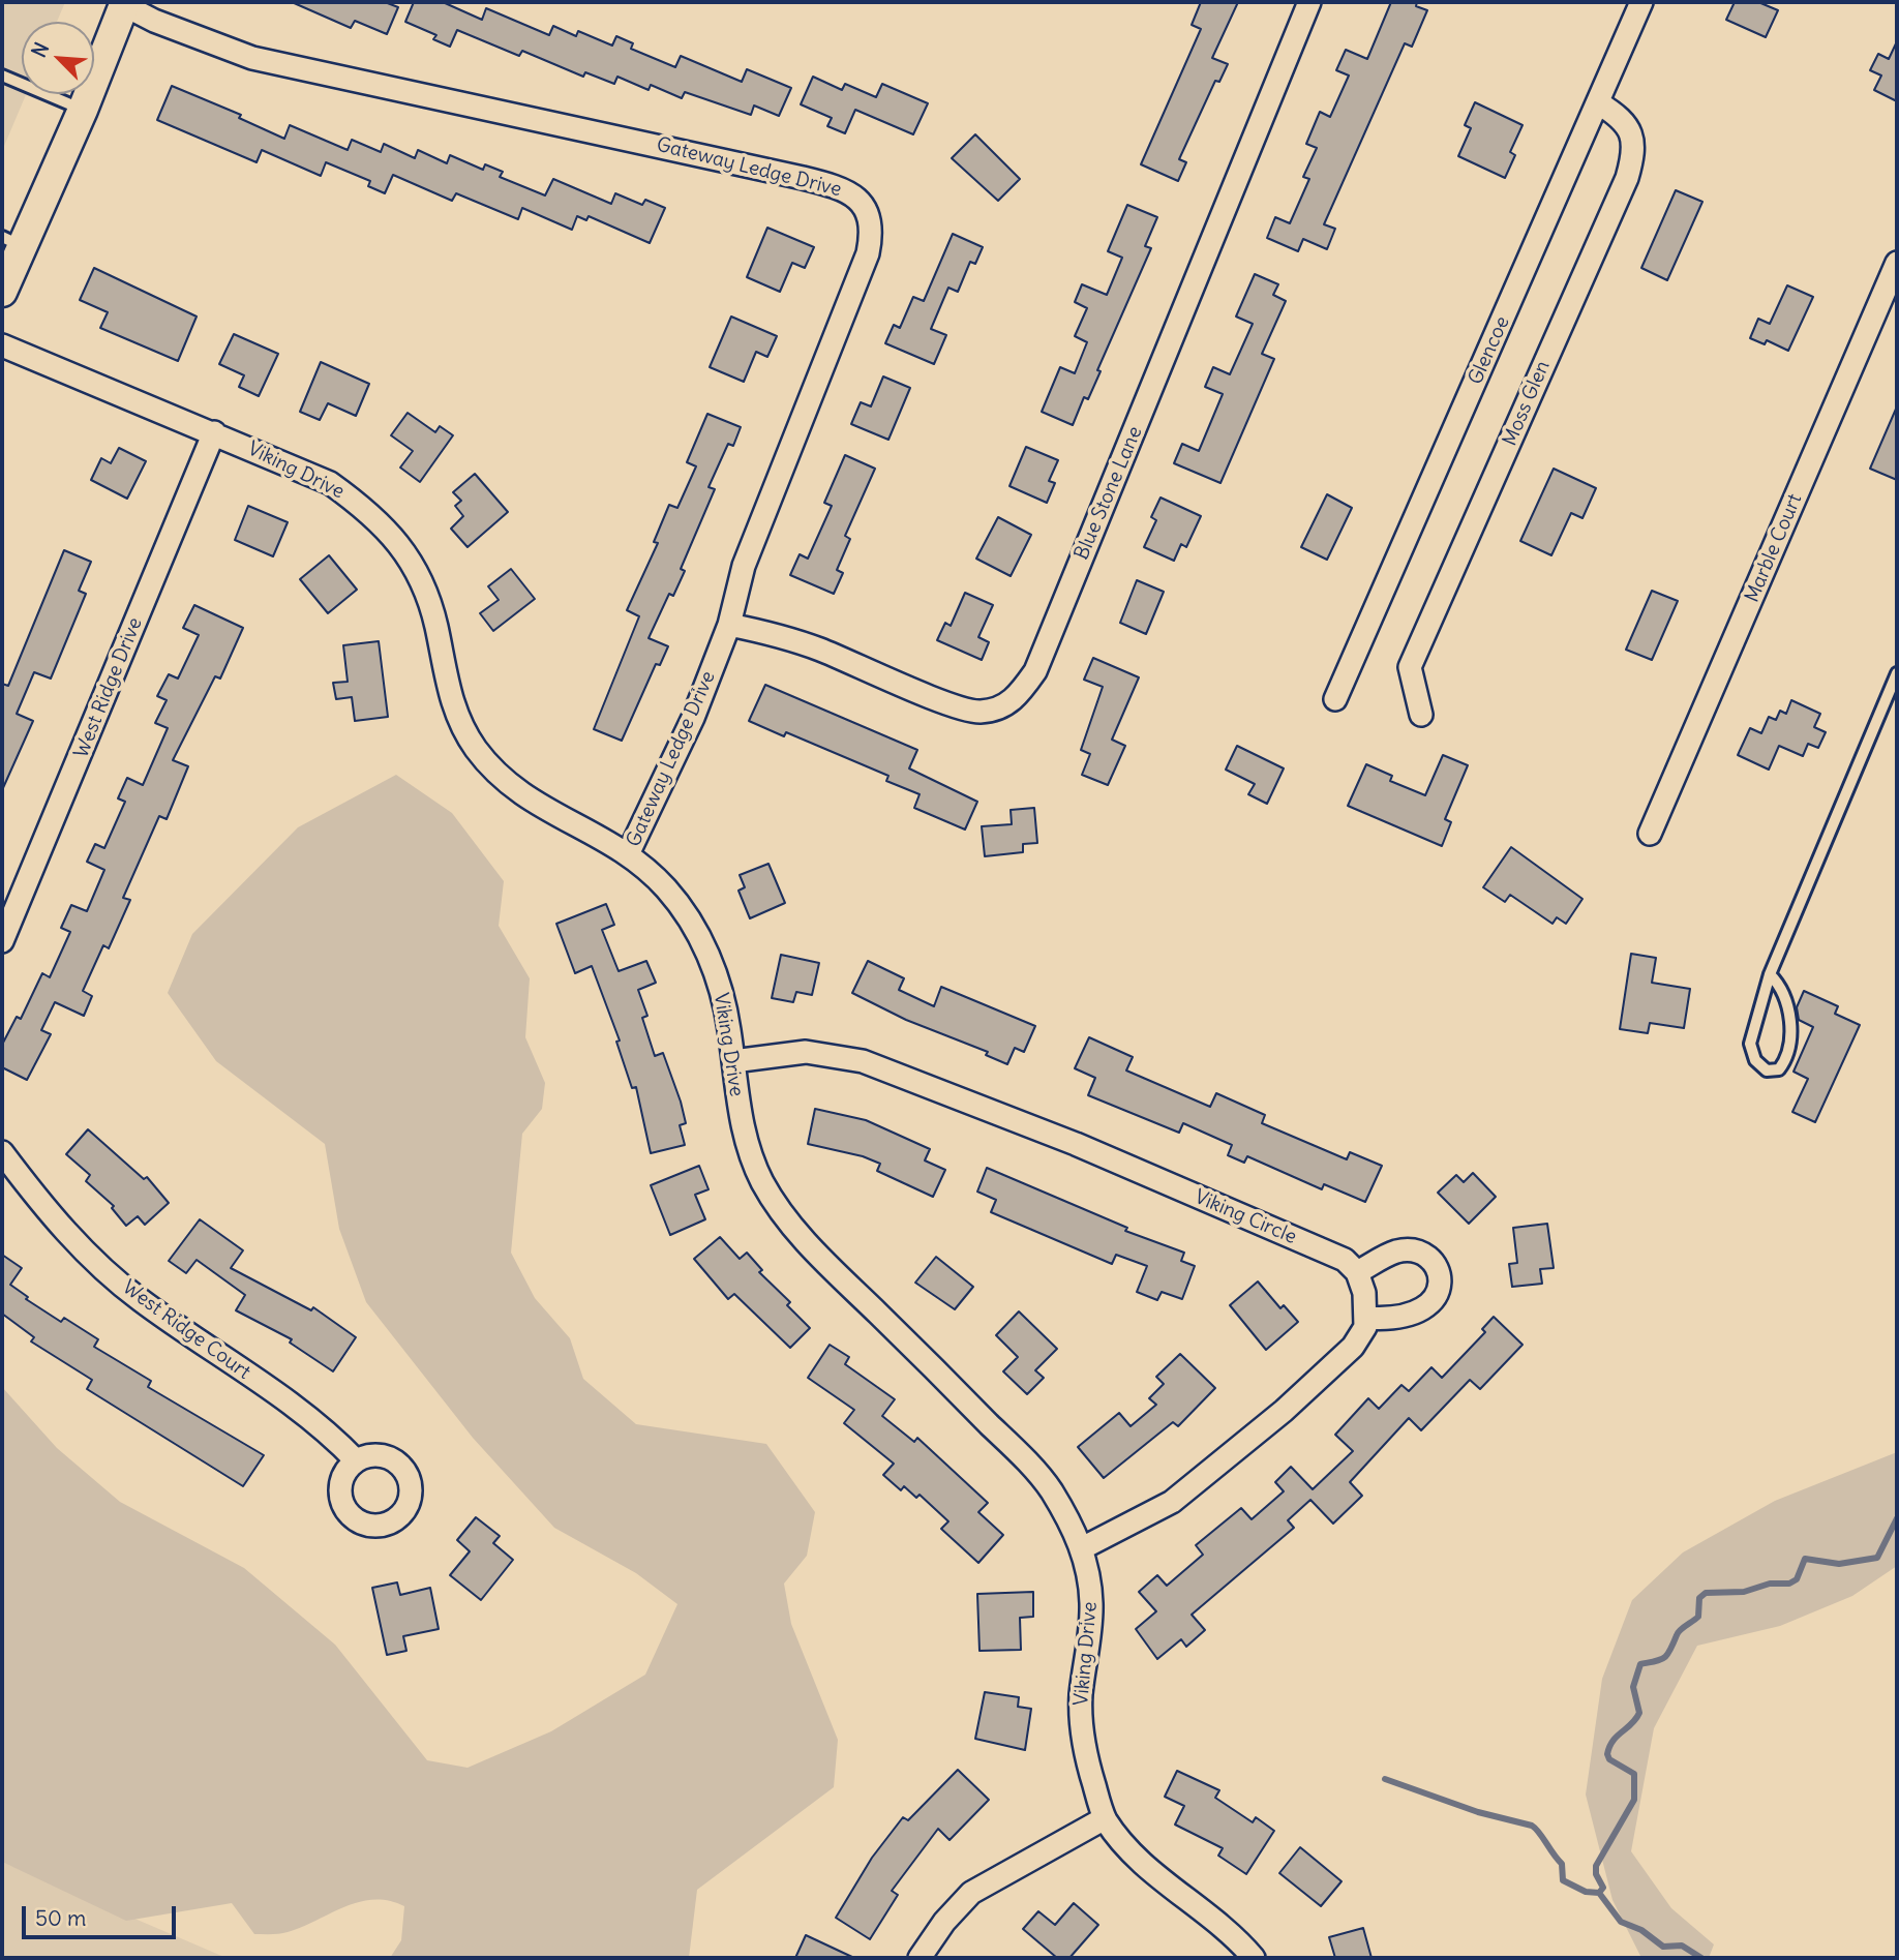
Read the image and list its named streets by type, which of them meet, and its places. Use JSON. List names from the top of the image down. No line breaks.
{"streets":{"street":["Gateway Ledge Drive","Glencoe","Moss Glen","Viking Drive","Blue Stone Lane","Marble Court","West Ridge Drive","Viking Circle","West Ridge Court"]},"crossings":[["Gateway Ledge Drive","Viking Drive"],["Gateway Ledge Drive","Blue Stone Lane"],["Glencoe","Moss Glen"],["Viking Drive","West Ridge Drive"],["Viking Drive","Viking Circle"]],"scale_bar":"50 m","north":"top left"}
